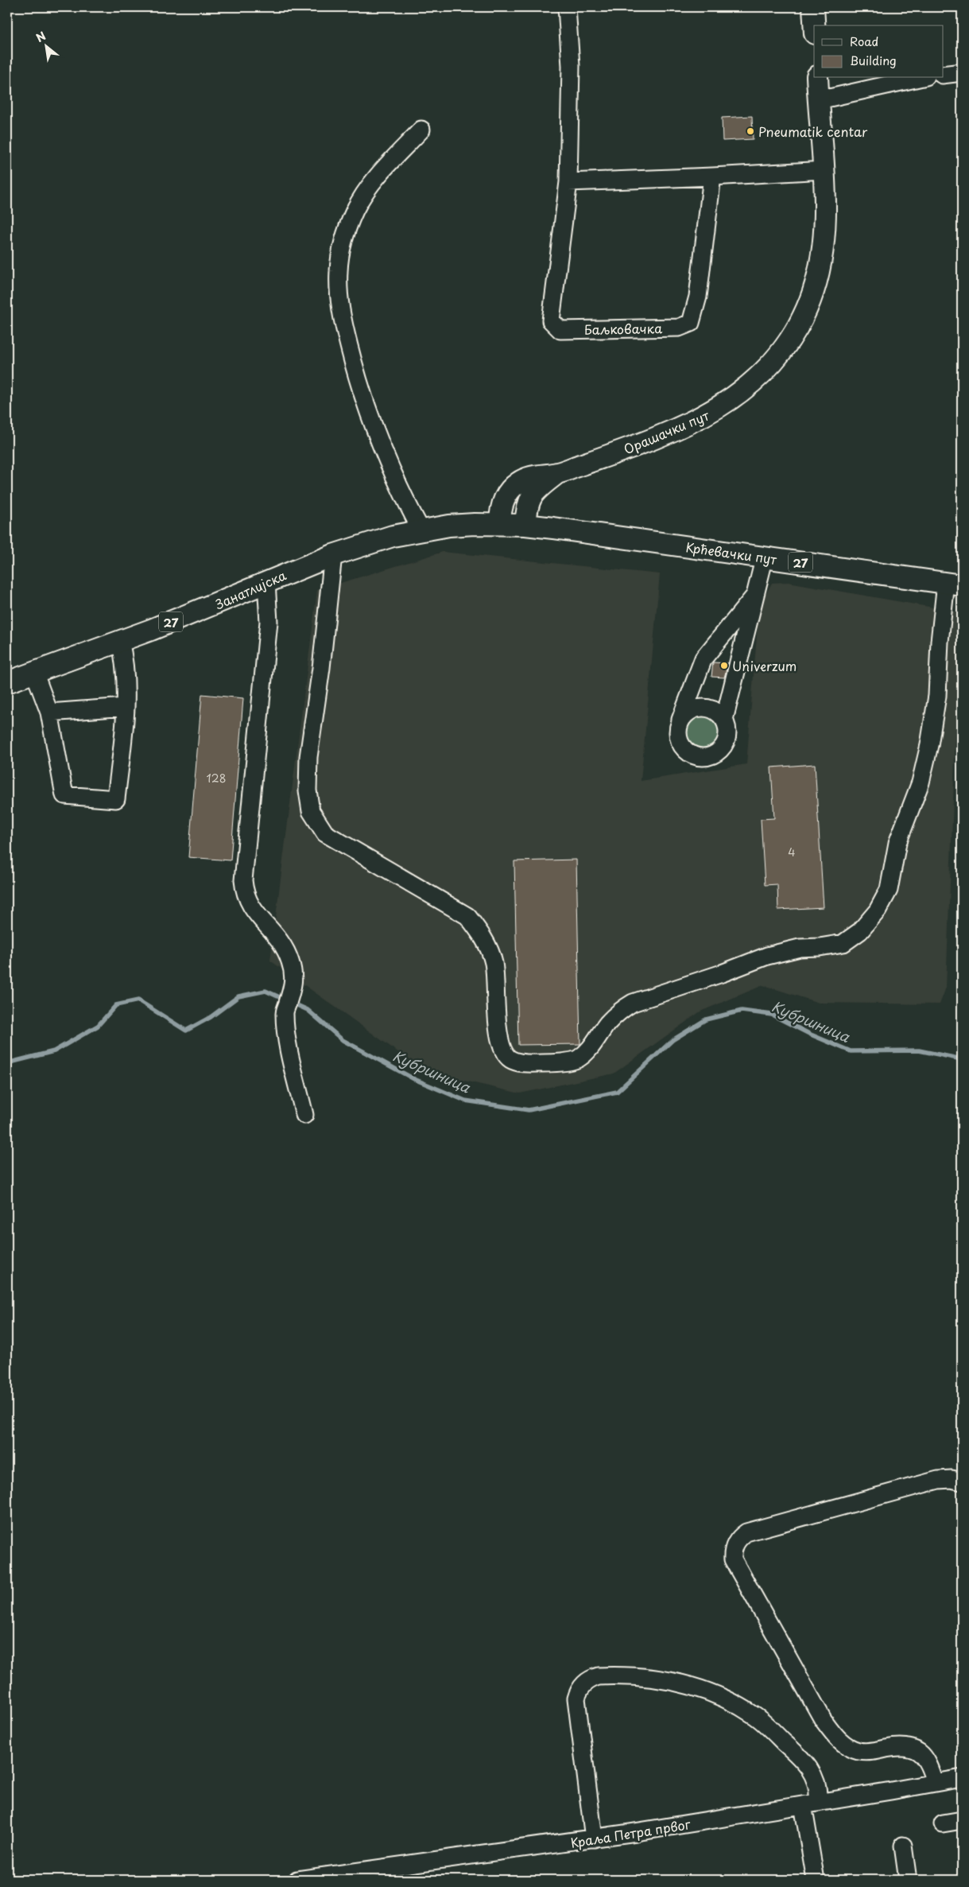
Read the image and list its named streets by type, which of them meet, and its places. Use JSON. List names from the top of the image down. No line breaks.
{"streets":{"main road":["Орашачки пут","Крћевачки пут","27","Занатлијска"],"street":["Баљковачка","Краља Петра првог"]},"crossings":[["Крћевачки пут","Занатлијска"]],"water":["Кубршница"],"places":["Pneumatik centar","Univerzum"],"house_numbers":["128","4"],"legend":["Road","Building"],"north":"top left"}
